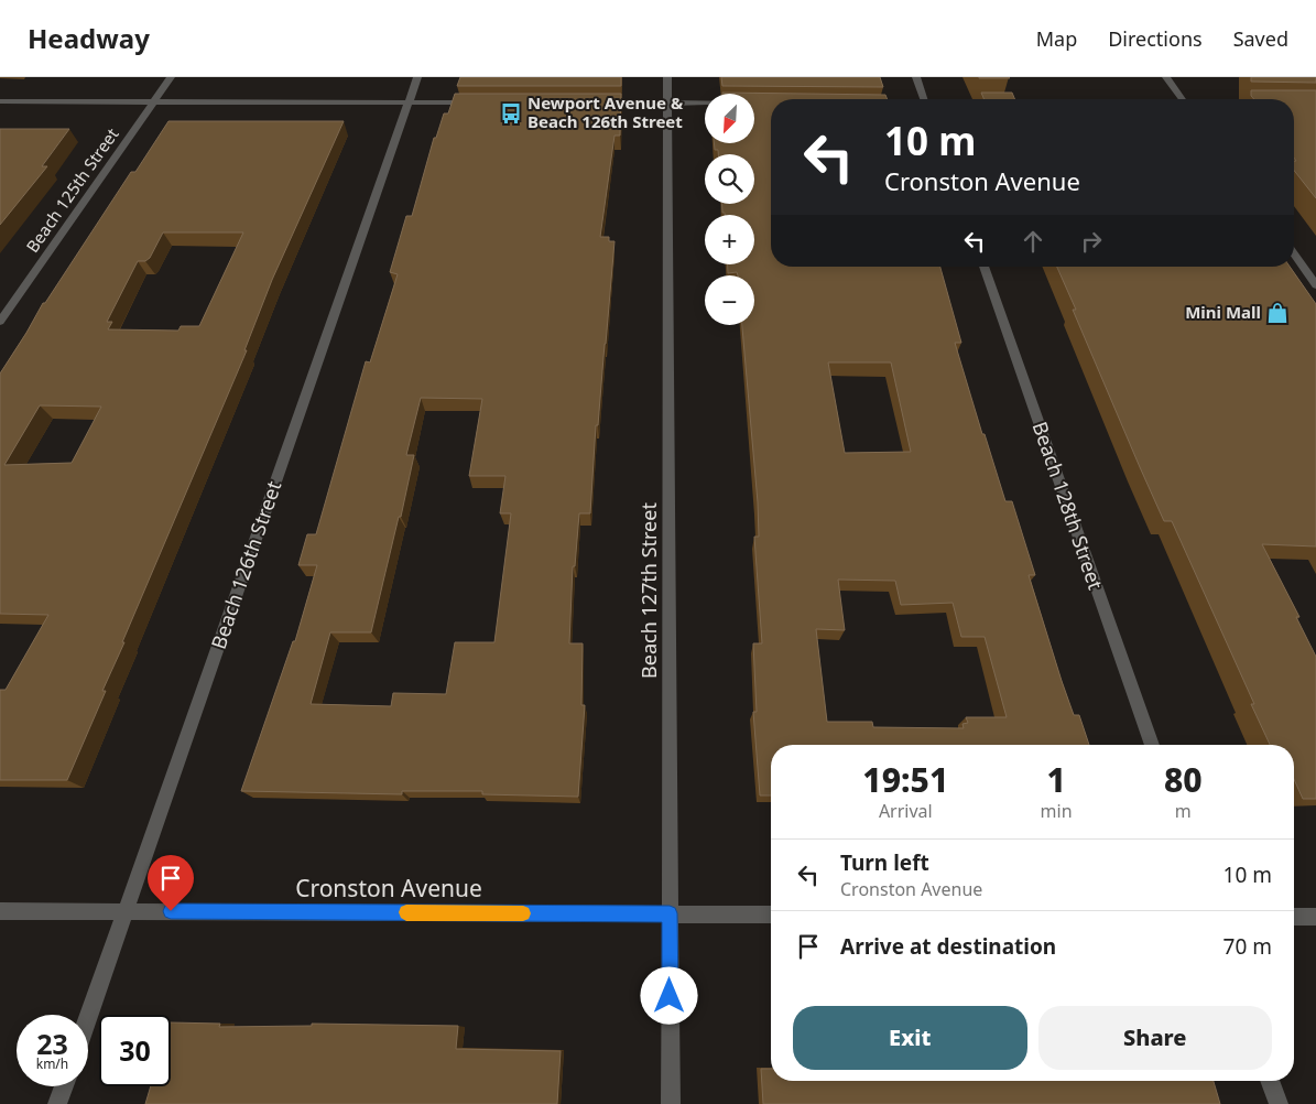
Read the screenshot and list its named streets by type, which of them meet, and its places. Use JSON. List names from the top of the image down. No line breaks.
{"streets":{"street":["Beach 125th Street","Beach 128th Street","Beach 126th Street","Beach 127th Street","Cronston Avenue"]},"crossings":[["Beach 126th Street","Cronston Avenue"],["Beach 127th Street","Cronston Avenue"]],"places":{"bus stop":["Newport Avenue & Beach 126th Street"],"shop":["Mini Mall"]},"north":"bottom left","page":{"header":"Headway","nav":["Map","Directions","Saved"],"map_buttons":["+","−"],"turn":["10 m","Cronston Avenue"],"eta":["19:51","Arrival","1","min","80","m"],"list":[{"name":"Turn left","note":"Cronston Avenue","value":"10 m"},{"name":"Arrive at destination","value":"70 m"}],"buttons":["Exit","Share"],"speed":"23 km/h","limit":"30"}}
